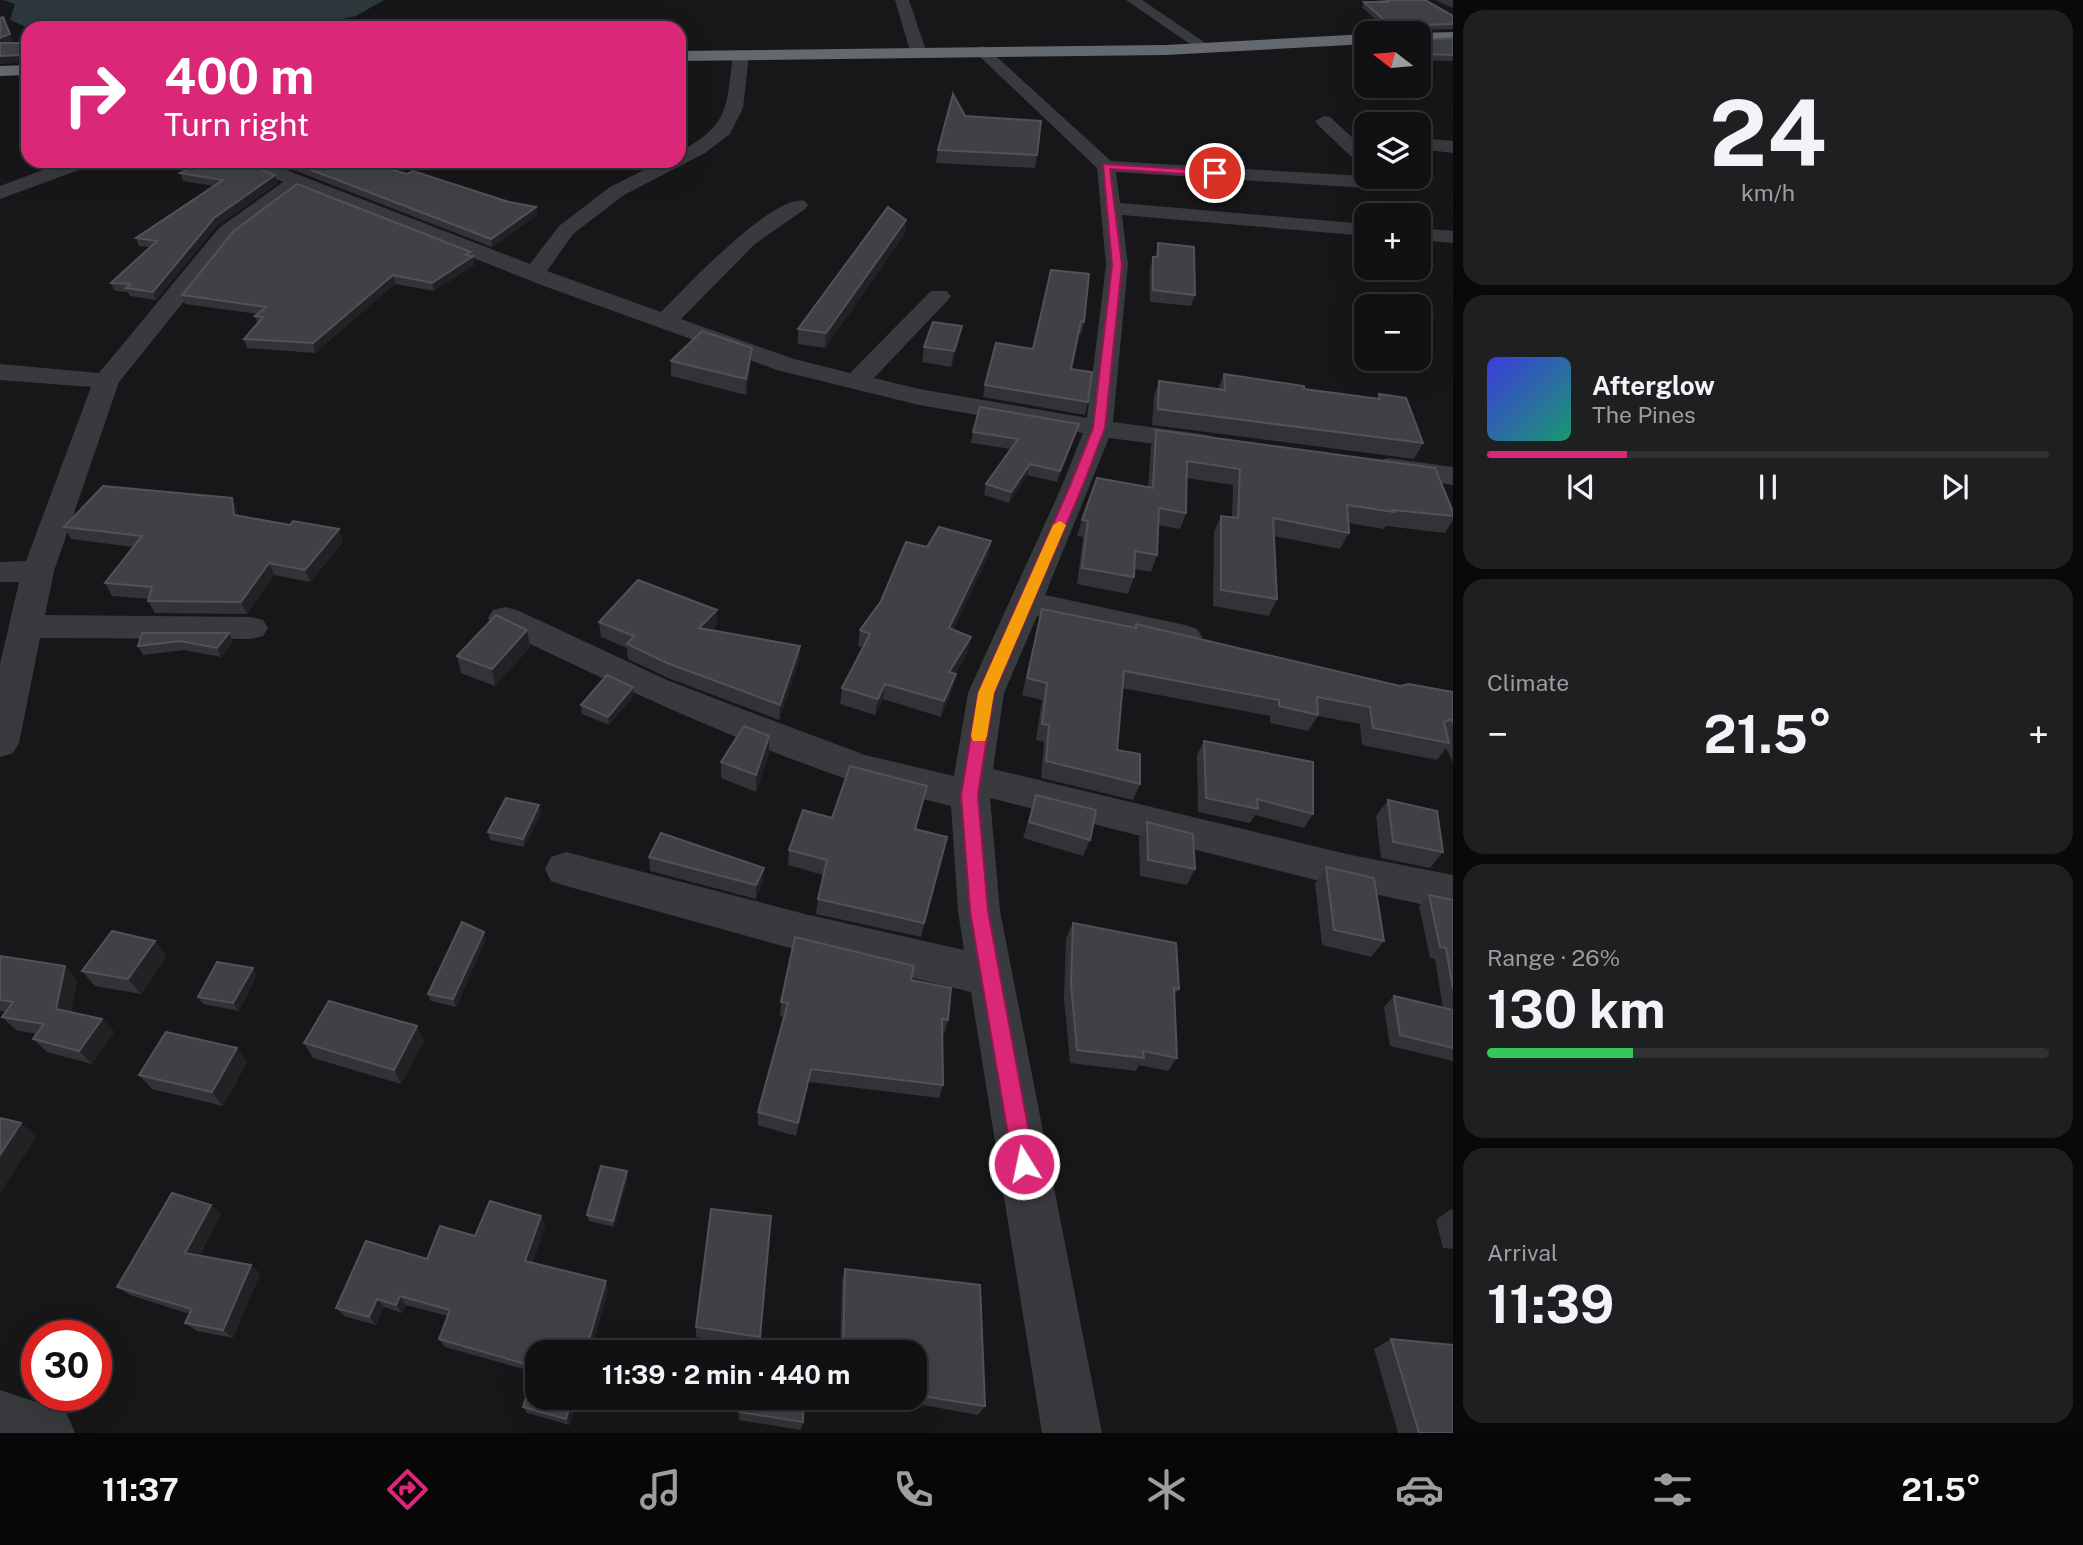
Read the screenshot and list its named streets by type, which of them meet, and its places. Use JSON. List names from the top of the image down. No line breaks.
{"north":"left","page":{"tile":[["24","km/h"],"Climate",["Range · 26%","130 km"],["Arrival","11:39"]],"map_buttons":["+","−"],"turn":["400 m","Turn right"],"song":["Afterglow","The Pines"],"heat":["−","21.5°","+"],"limit":"30","trip":"11:39 · 2 min · 440 m","tabs":["11:37","21.5°"]}}
